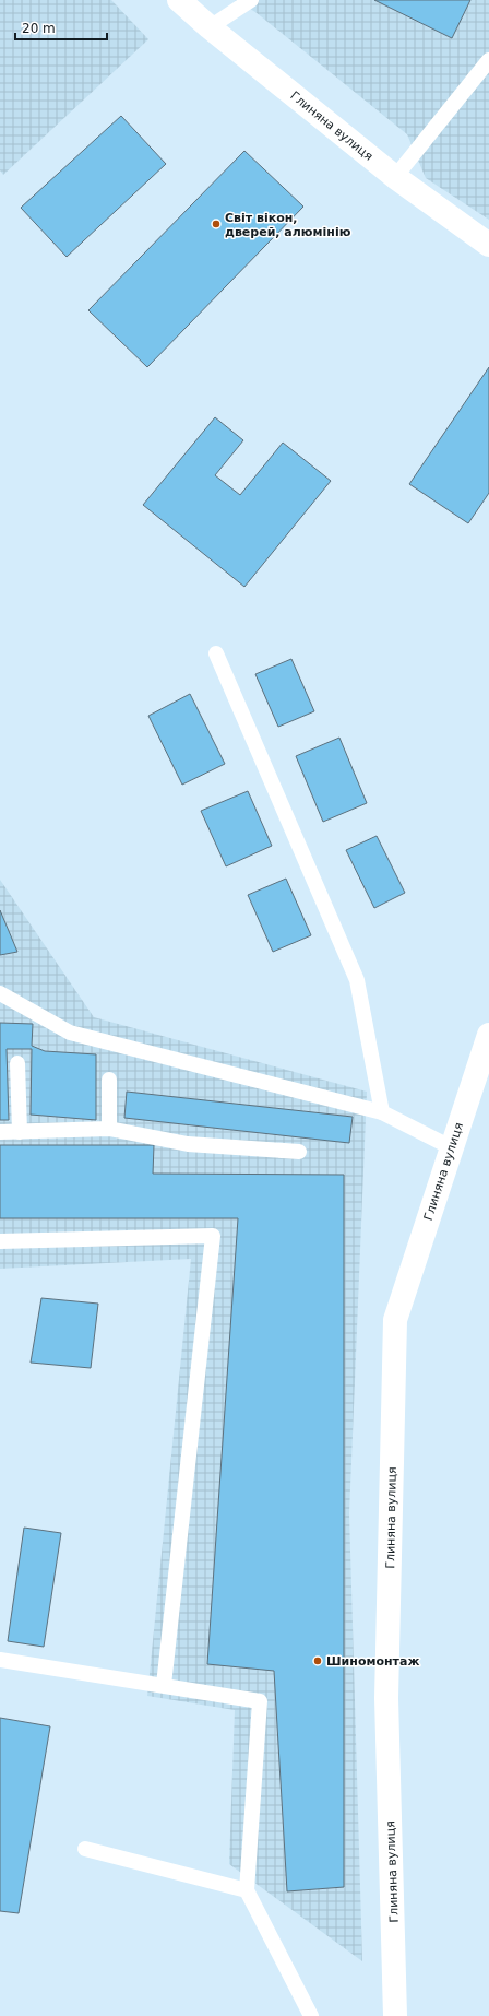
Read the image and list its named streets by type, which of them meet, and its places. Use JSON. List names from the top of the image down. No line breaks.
{"streets":{"street":["Глиняна вулиця"]},"places":["Світ вікон, дверей, алюмінію","Шиномонтаж"],"scale_bar":"20 m"}
